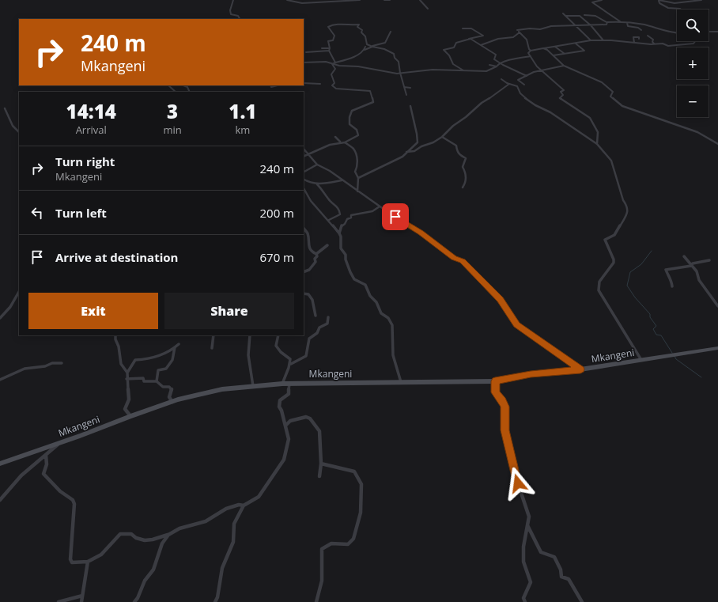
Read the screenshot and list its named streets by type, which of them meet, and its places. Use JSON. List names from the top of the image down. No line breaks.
{"streets":{"street":["Mkangeni"]},"page":{"map_buttons":["+","−"],"turn":["240 m","Mkangeni"],"eta":["14:14","Arrival","3","min","1.1","km"],"list":[{"name":"Turn right","note":"Mkangeni","value":"240 m"},{"name":"Turn left","value":"200 m"},{"name":"Arrive at destination","value":"670 m"}],"buttons":["Exit","Share"]}}
